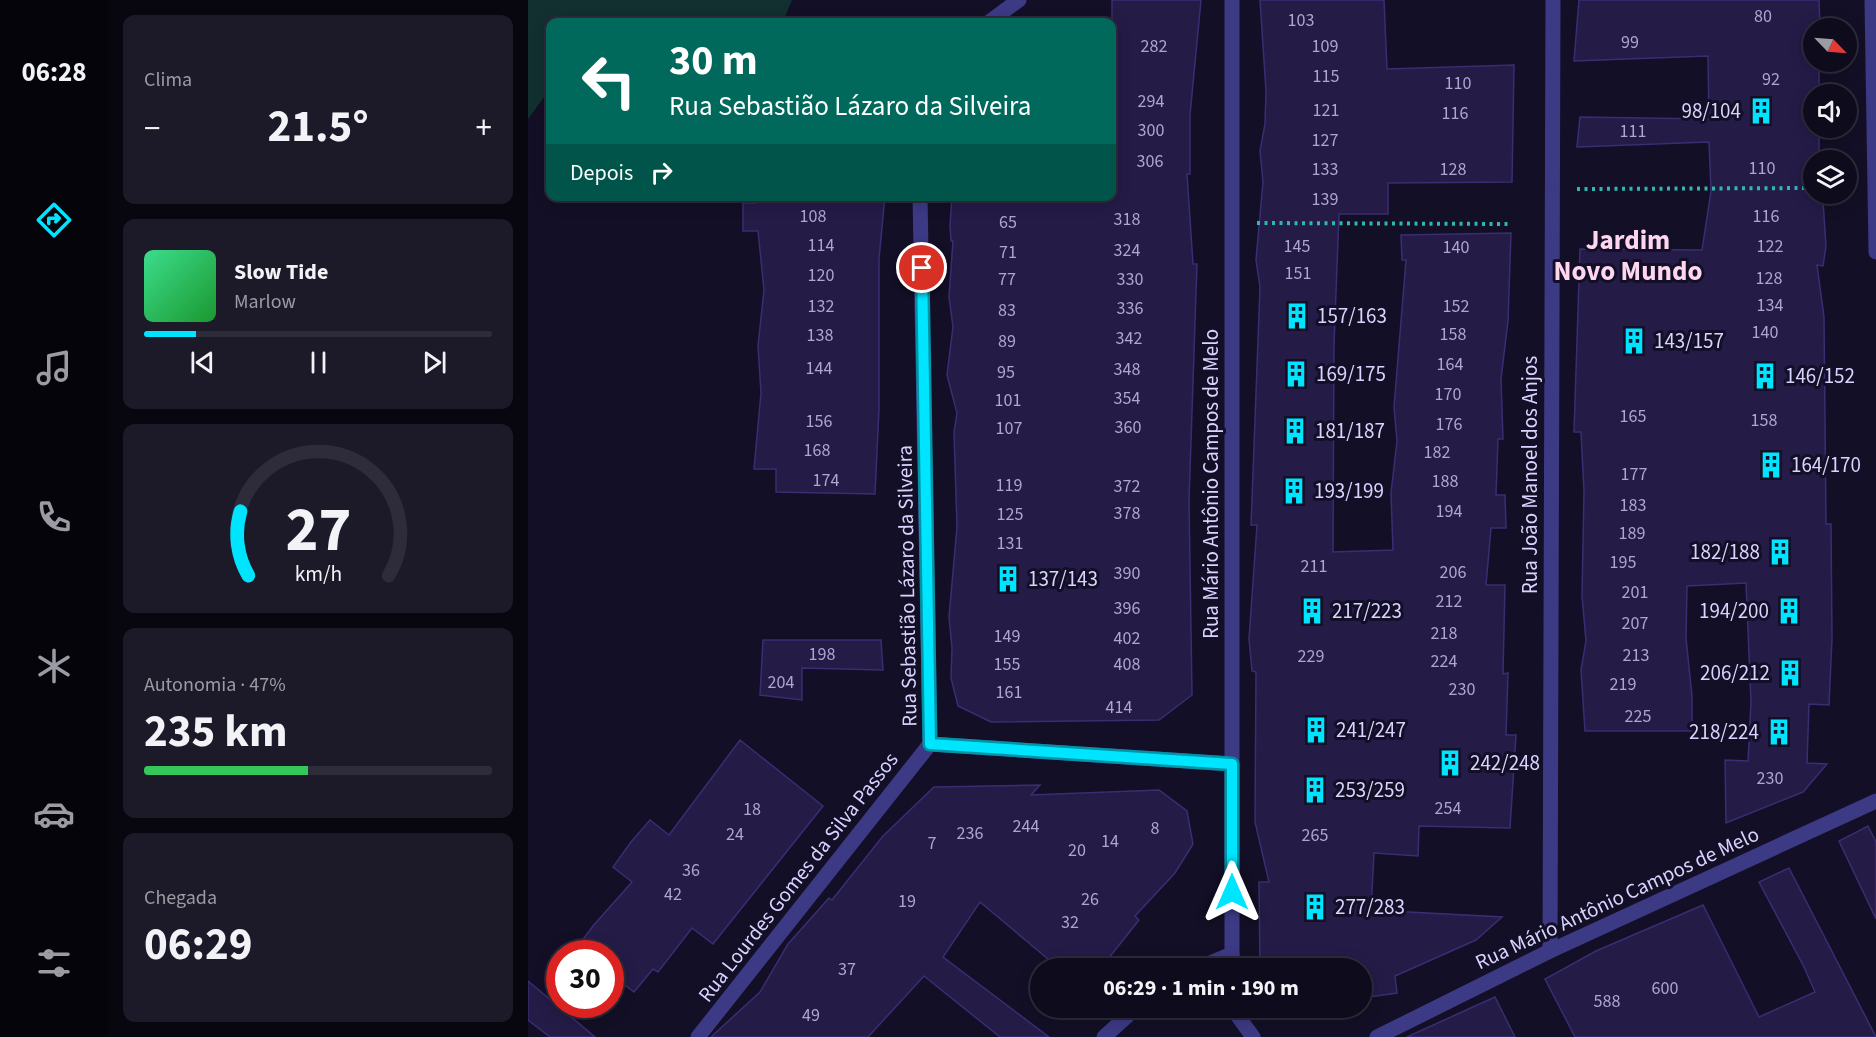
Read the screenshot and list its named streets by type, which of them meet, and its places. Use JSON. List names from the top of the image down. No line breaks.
{"streets":{"street":["Rua João Manoel dos Anjos","Rua Mário Antônio Campos de Melo","Rua Sebastião Lázaro da Silveira","Rua Lourdes Gomes da Silva Passos"]},"crossings":[["Rua João Manoel dos Anjos","Rua Mário Antônio Campos de Melo"],["Rua Mário Antônio Campos de Melo","Rua Sebastião Lázaro da Silveira"],["Rua Sebastião Lázaro da Silveira","Rua Lourdes Gomes da Silva Passos"]],"districts":["Jardim Novo Mundo"],"places":{"building":["98/104","157/163","143/157","169/175","146/152","181/187","164/170","193/199","182/188","137/143","217/223","194/200","206/212","241/247","218/224","242/248","253/259","277/283"]},"house_numbers":["80","103","99","282","109","115","92","110","294","121","116","300","111","127","306","110","133","128","139","108","116","318","65","114","145","122","140","324","71","151","120","128","77","330","134","132","152","336","83","140","158","138","342","89","164","144","348","95","170","354","101","165","158","156","176","360","107","168","182","177","174","188","119","372","183","194","378","125","189","131","195","211","206","390","201","212","396","207","218","149","402","198","213","229","224","155","408","204","219","230","161","414","225","230","254","18","244","8","236","24","265","14","7","20","36","42","26","19","32","37","600","588","49"],"north":"bottom right","page":{"tabs":"06:28","tile":["Clima",["Autonomia · 47%","235 km"],["Chegada","06:29"]],"turn":["30 m","Rua Sebastião Lázaro da Silveira"],"heat":["−","21.5°","+"],"then":"Depois","song":["Slow Tide","Marlow"],"limit":"30","trip":"06:29 · 1 min · 190 m","gauge":["27","km/h"]}}
